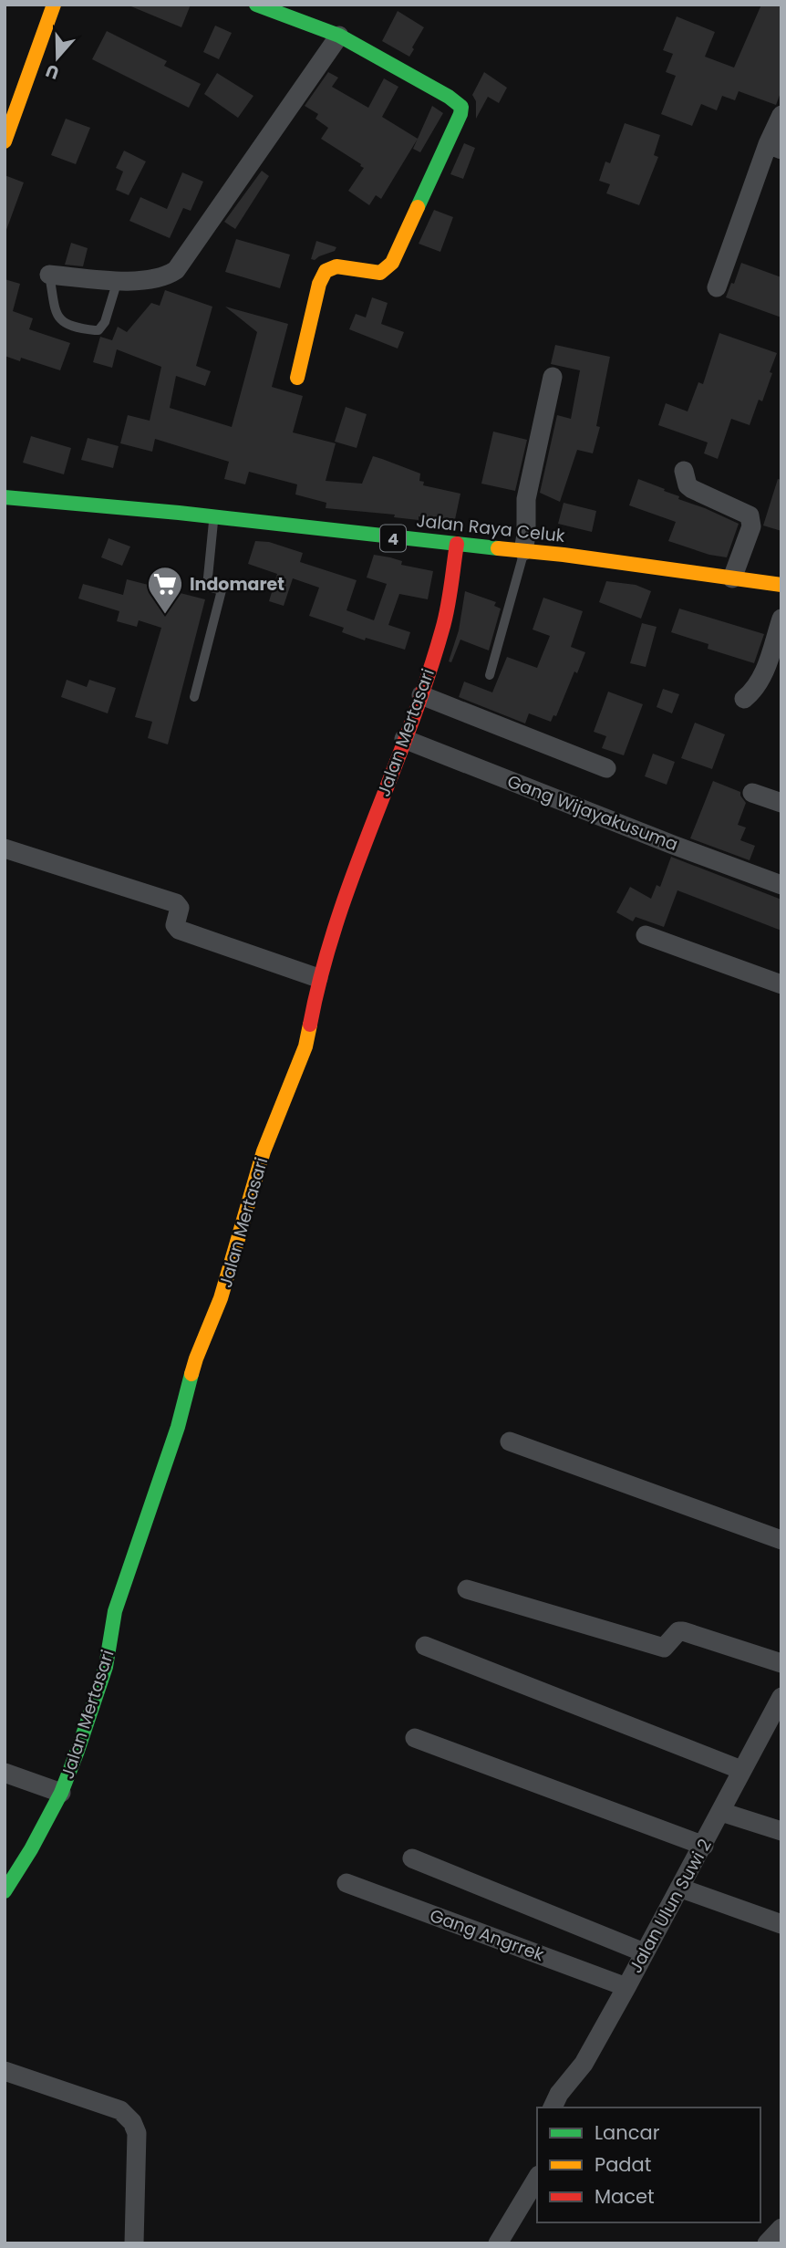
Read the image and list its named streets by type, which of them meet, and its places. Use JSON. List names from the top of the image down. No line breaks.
{"streets":{"main road":["Jalan Raya Celuk","4","Jalan Mertasari"],"street":["Gang Wijayakusuma","Jalan Ulun Suwi 2","Gang Angrrek"]},"crossings":[["Jalan Raya Celuk","Jalan Mertasari"],["Jalan Mertasari","Gang Wijayakusuma"],["Jalan Ulun Suwi 2","Gang Angrrek"]],"places":{"supermarket":["Indomaret"]},"legend":["Lancar","Padat","Macet"],"north":"bottom"}
